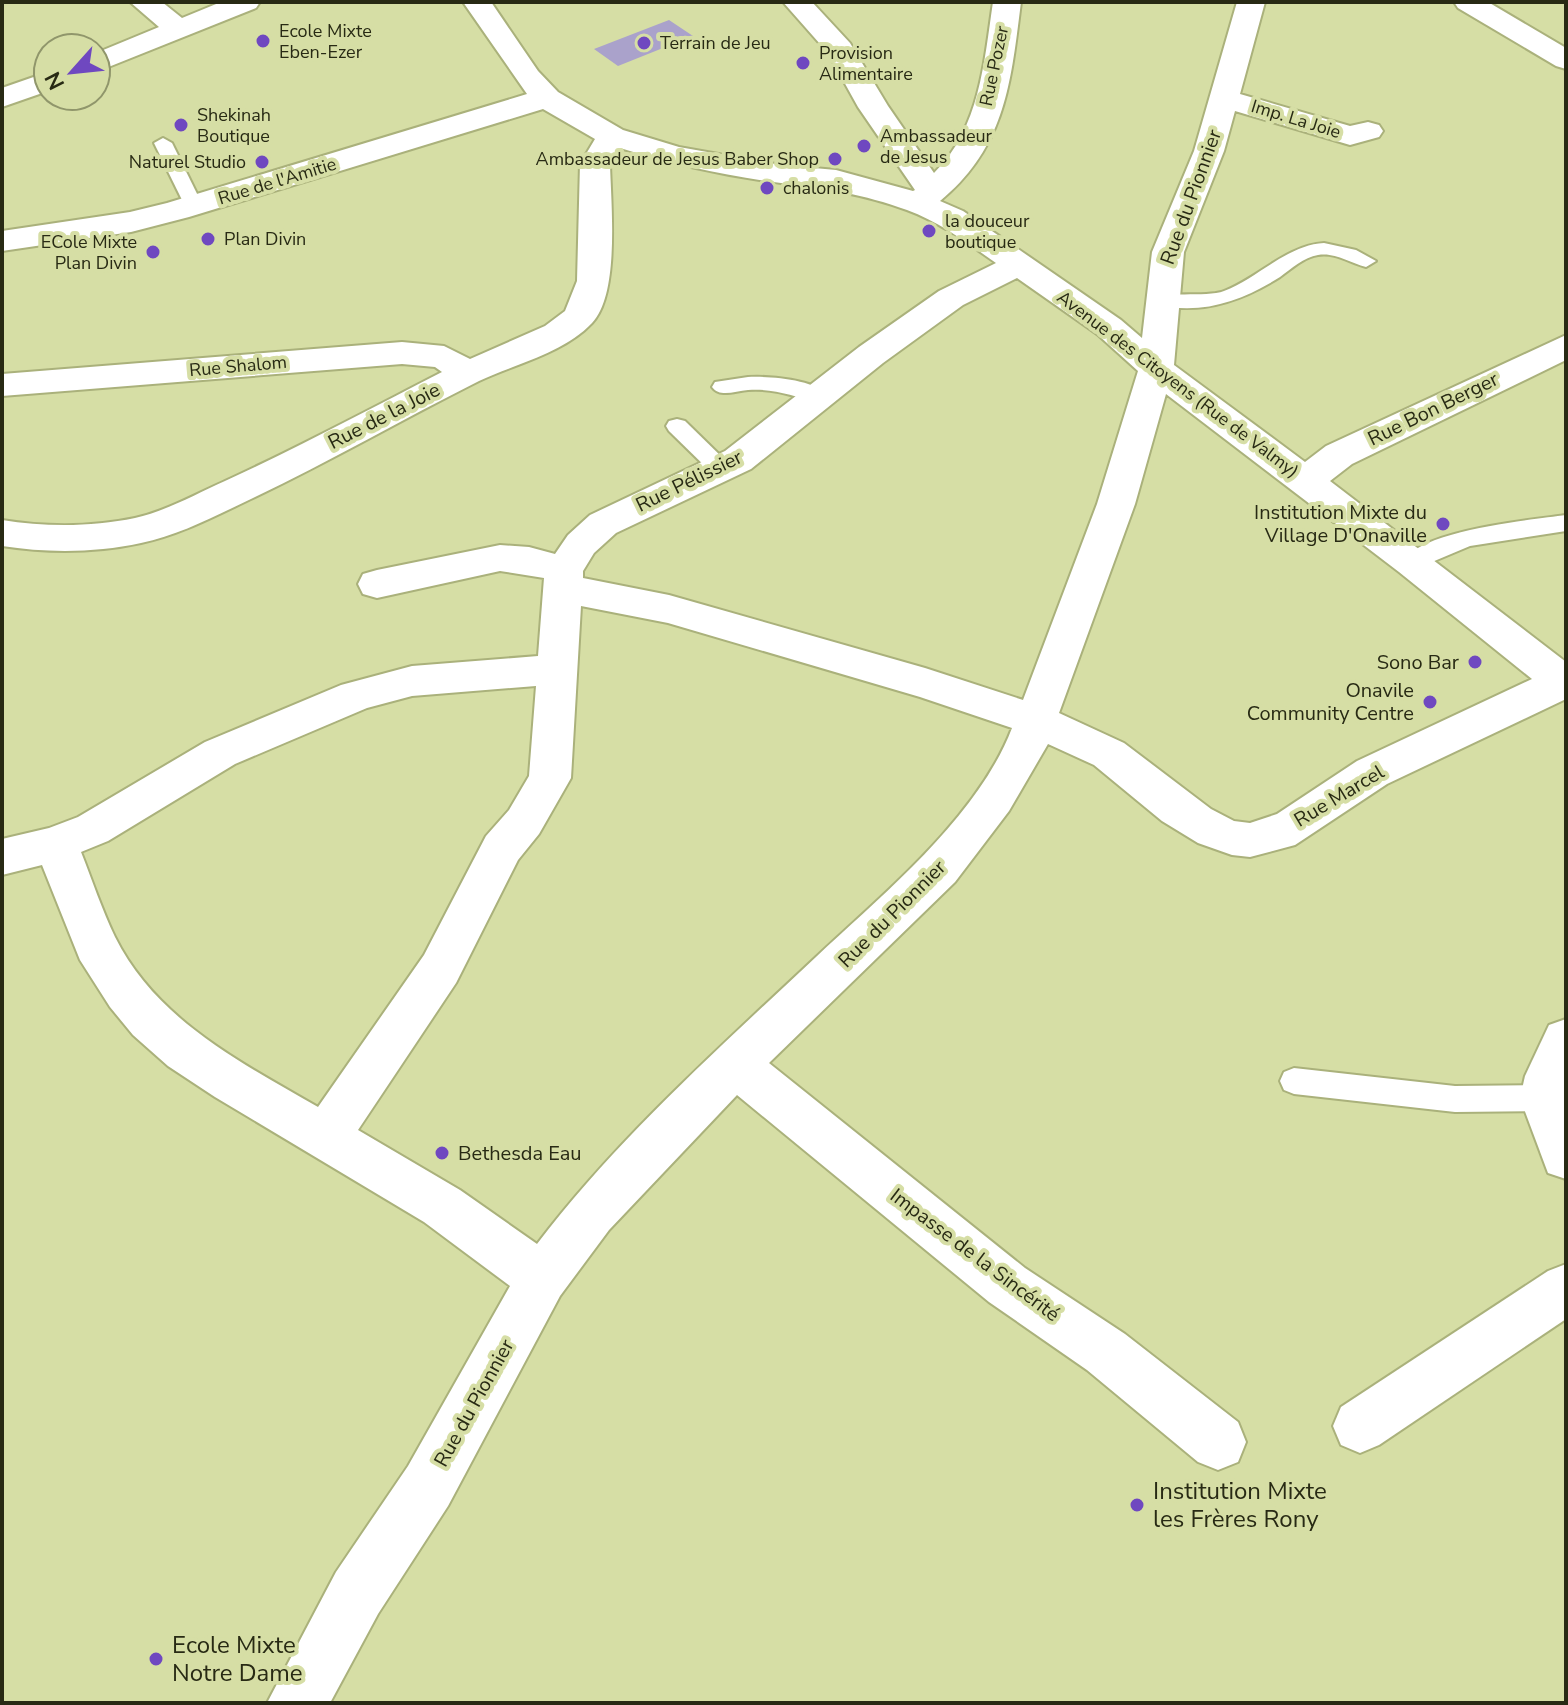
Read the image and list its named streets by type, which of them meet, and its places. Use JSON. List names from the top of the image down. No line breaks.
{"streets":{"street":["Rue Pozer","Imp. La Joie","Rue de l'Amitie","Rue du Pionnier","Rue Shalom","Avenue des Citoyens (Rue de Valmy)","Rue Bon Berger","Rue de la Joie","Rue Pélissier","Rue Marcel","Impasse de la Sincérité"]},"crossings":[["Rue Pozer","Avenue des Citoyens (Rue de Valmy)"],["Imp. La Joie","Rue du Pionnier"],["Rue de l'Amitie","Avenue des Citoyens (Rue de Valmy)"],["Rue du Pionnier","Avenue des Citoyens (Rue de Valmy)"],["Rue du Pionnier","Rue Marcel"],["Rue du Pionnier","Impasse de la Sincérité"],["Rue Shalom","Rue de la Joie"],["Avenue des Citoyens (Rue de Valmy)","Rue Bon Berger"],["Avenue des Citoyens (Rue de Valmy)","Rue de la Joie"],["Avenue des Citoyens (Rue de Valmy)","Rue Pélissier"],["Avenue des Citoyens (Rue de Valmy)","Rue Marcel"],["Rue Pélissier","Rue Marcel"]],"places":["Ecole Mixte Eben-Ezer","Terrain de Jeu","Provision Alimentaire","Shekinah Boutique","Ambassadeur de Jesus","Ambassadeur de Jesus Baber Shop","Naturel Studio","chalonis","la douceur boutique","Plan Divin","ECole Mixte Plan Divin","Institution Mixte du Village D'Onaville","Sono Bar","Onavile Community Centre","Bethesda Eau","Institution Mixte les Frères Rony","Ecole Mixte Notre Dame"],"north":"bottom left"}
